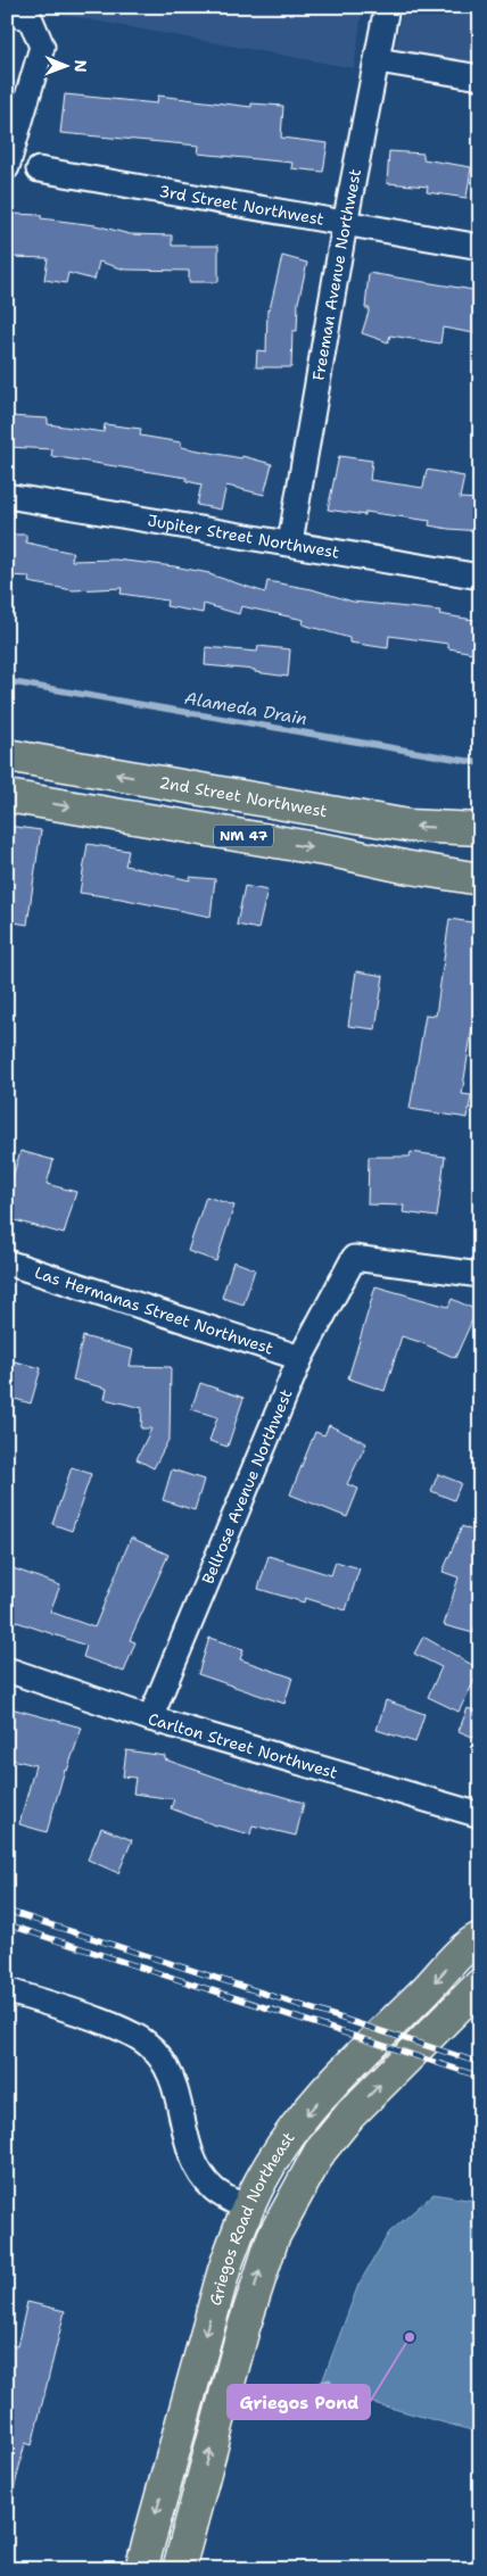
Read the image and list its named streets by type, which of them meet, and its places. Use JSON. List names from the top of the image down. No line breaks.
{"streets":{"main road":["2nd Street Northwest","NM 47","Griegos Road Northeast"],"street":["3rd Street Northwest","Freeman Avenue Northwest","Jupiter Street Northwest","Las Hermanas Street Northwest","Bellrose Avenue Northwest","Carlton Street Northwest"]},"crossings":[["3rd Street Northwest","Freeman Avenue Northwest"],["Freeman Avenue Northwest","Jupiter Street Northwest"],["Las Hermanas Street Northwest","Bellrose Avenue Northwest"],["Bellrose Avenue Northwest","Carlton Street Northwest"]],"water":["Alameda Drain"],"places":["Griegos Pond"],"north":"right"}
